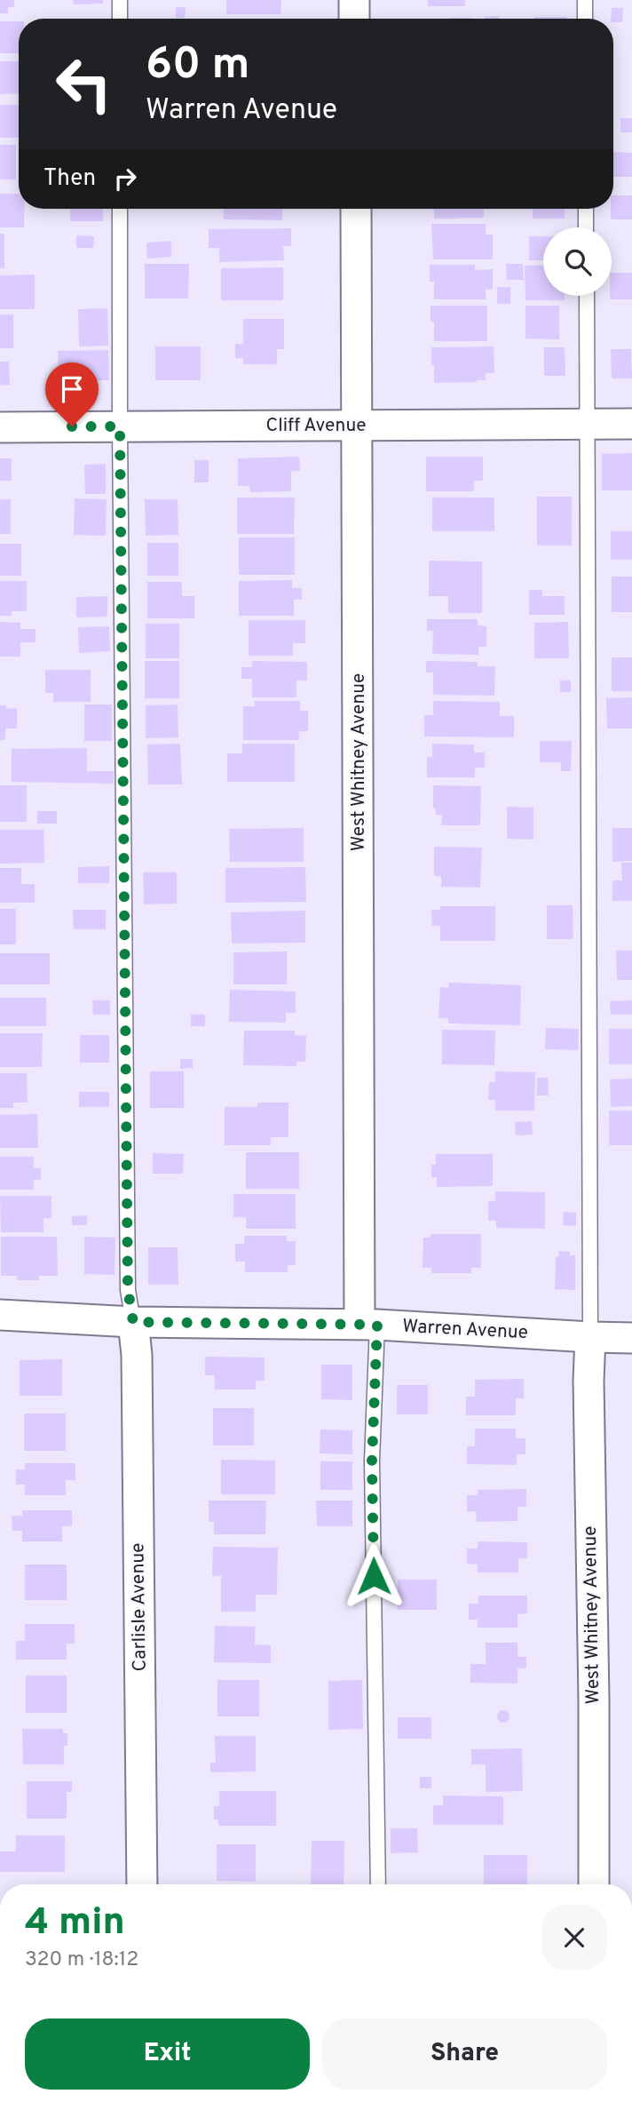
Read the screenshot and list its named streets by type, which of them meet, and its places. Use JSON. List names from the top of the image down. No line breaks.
{"streets":{"street":["Cliff Avenue","West Whitney Avenue","Warren Avenue","Carlisle Avenue"]},"crossings":[["Cliff Avenue","West Whitney Avenue"],["West Whitney Avenue","Warren Avenue"],["Warren Avenue","Carlisle Avenue"]],"page":{"turn":["60 m","Warren Avenue"],"then":"Then","heading":["4 min","320 m · 18:12"],"buttons":["Exit","Share"]}}
